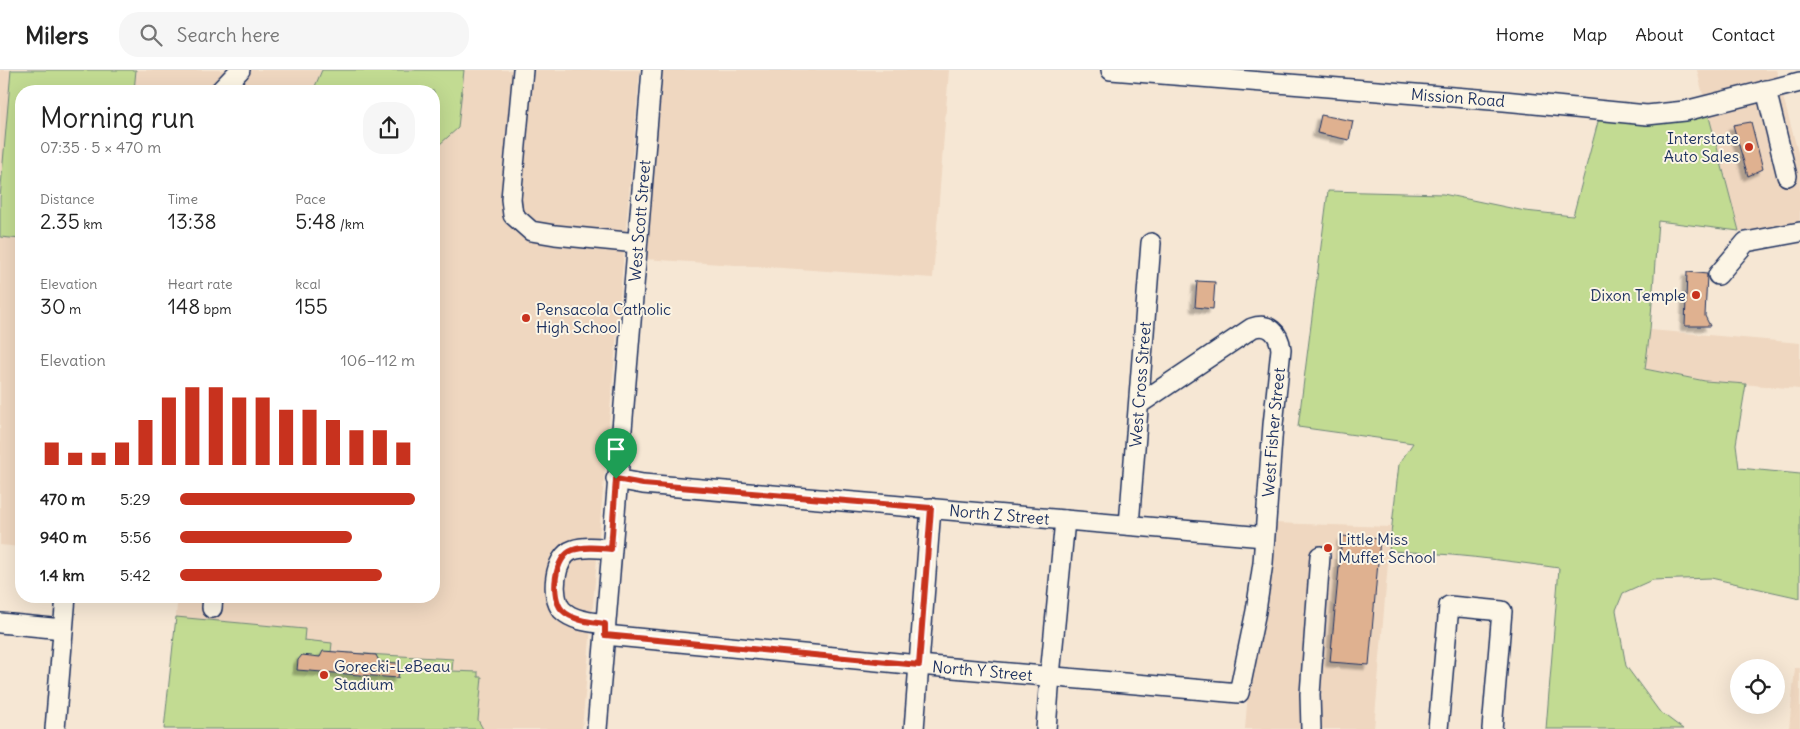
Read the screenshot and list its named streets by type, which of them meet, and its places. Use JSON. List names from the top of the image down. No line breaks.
{"streets":{"street":["Mission Road","West Scott Street","West Cross Street","West Fisher Street","North Z Street","North Y Street"]},"crossings":[["West Scott Street","North Z Street"],["West Scott Street","North Y Street"],["West Cross Street","West Fisher Street"],["West Cross Street","North Z Street"],["West Fisher Street","North Z Street"],["West Fisher Street","North Y Street"]],"places":["Interstate Auto Sales","Dixon Temple","Pensacola Catholic High School","Little Miss Muffet School","Gorecki-LeBeau Stadium"],"page":{"header":"Milers","search":"Search here","nav":["Home","Map","About","Contact"],"heading":["Morning run","07:35 · 5 × 470 m"],"stats":[["Distance","2.35 km"],["Time","13:38"],["Pace","5:48 /km"],["Elevation","30 m"],["Heart rate","148 bpm"],["kcal","155"]],"chart":["Elevation","106–112 m"],"list":[{"name":"470 m","note":"5:29"},{"name":"940 m","note":"5:56"},{"name":"1.4 km","note":"5:42"}]}}
